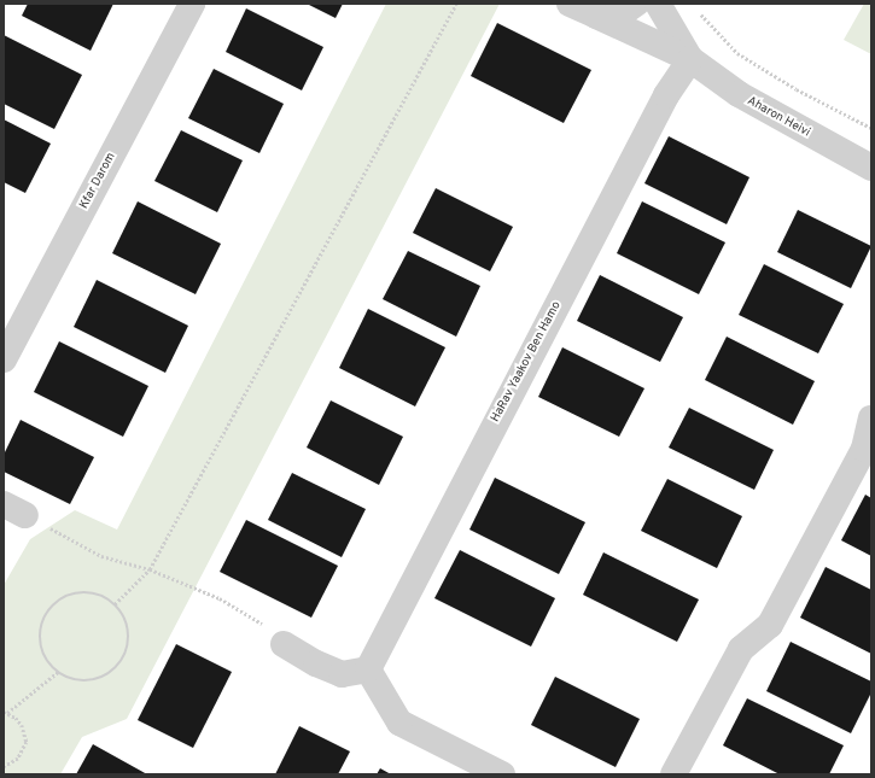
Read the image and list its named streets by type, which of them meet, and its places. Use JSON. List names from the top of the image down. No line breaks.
{"streets":{"street":["Aharon Heivi","Kfar Darom","HaRav Yaakov Ben Hamo"]},"crossings":[["Aharon Heivi","HaRav Yaakov Ben Hamo"]]}
